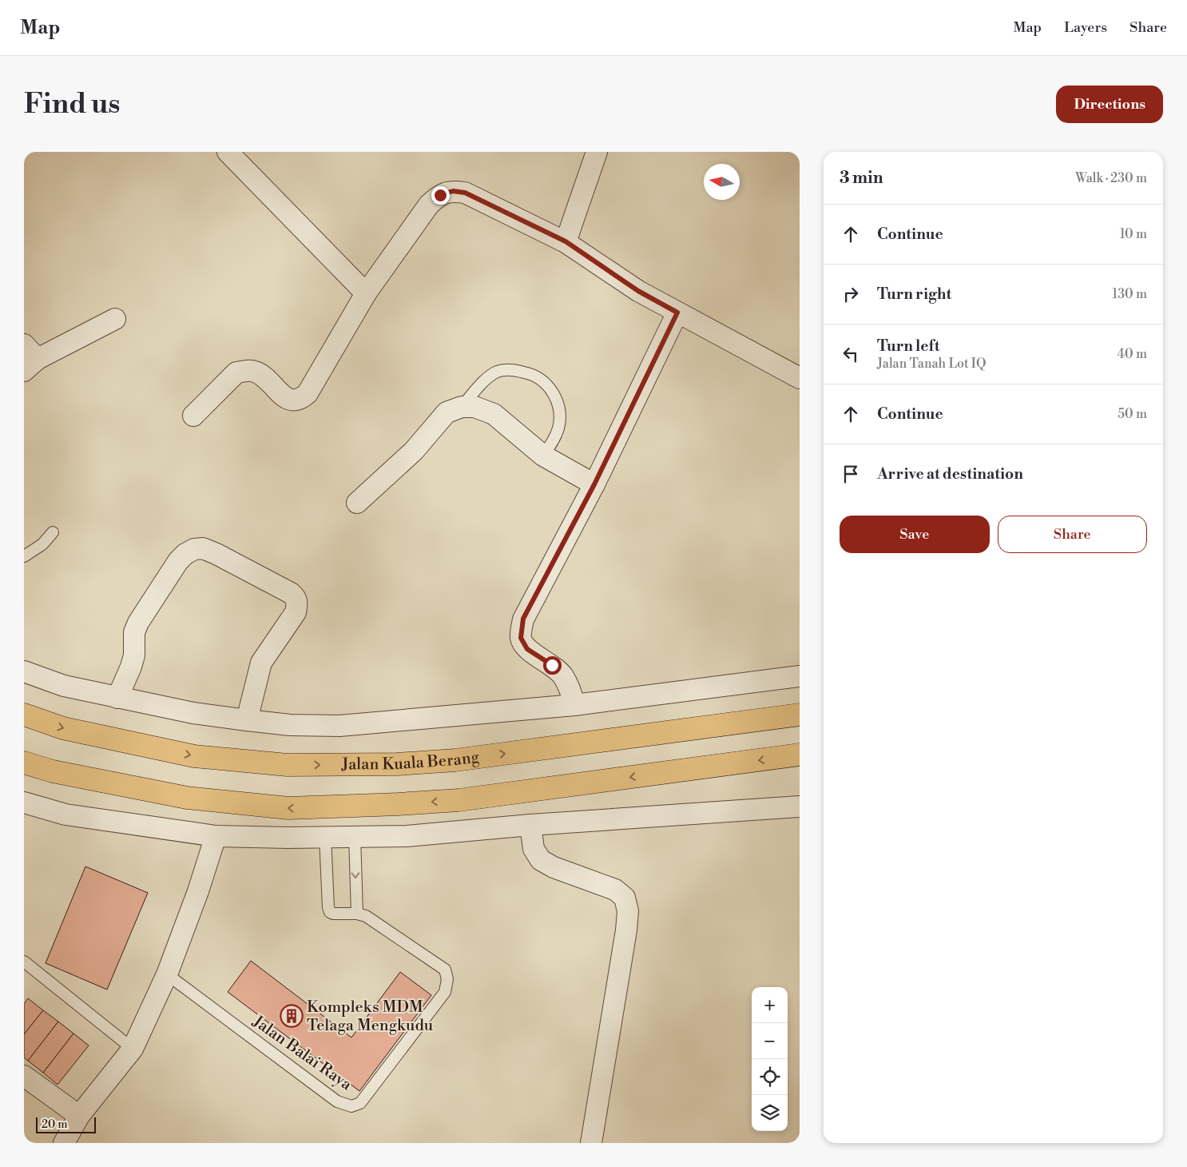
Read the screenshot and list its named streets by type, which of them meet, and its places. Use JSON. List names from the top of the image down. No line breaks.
{"streets":{"highway":["Jalan Kuala Berang"],"lane":["Jalan Balai Raya"]},"places":{"building":["Kompleks MDM Telaga Mengkudu"]},"scale_bar":"20 m","north":"left","page":{"header":"Map","nav":["Map","Layers","Share"],"buttons":["Directions",["Save","Share"]],"title":"Find us","heading":["3 min","Walk · 230 m"],"list":[["Continue","10 m"],["Turn right","130 m"],["Turn left","Jalan Tanah Lot IQ","40 m"],["Continue","50 m"],"Arrive at destination"],"map_buttons":["+","−"],"scale":"20 m"}}
